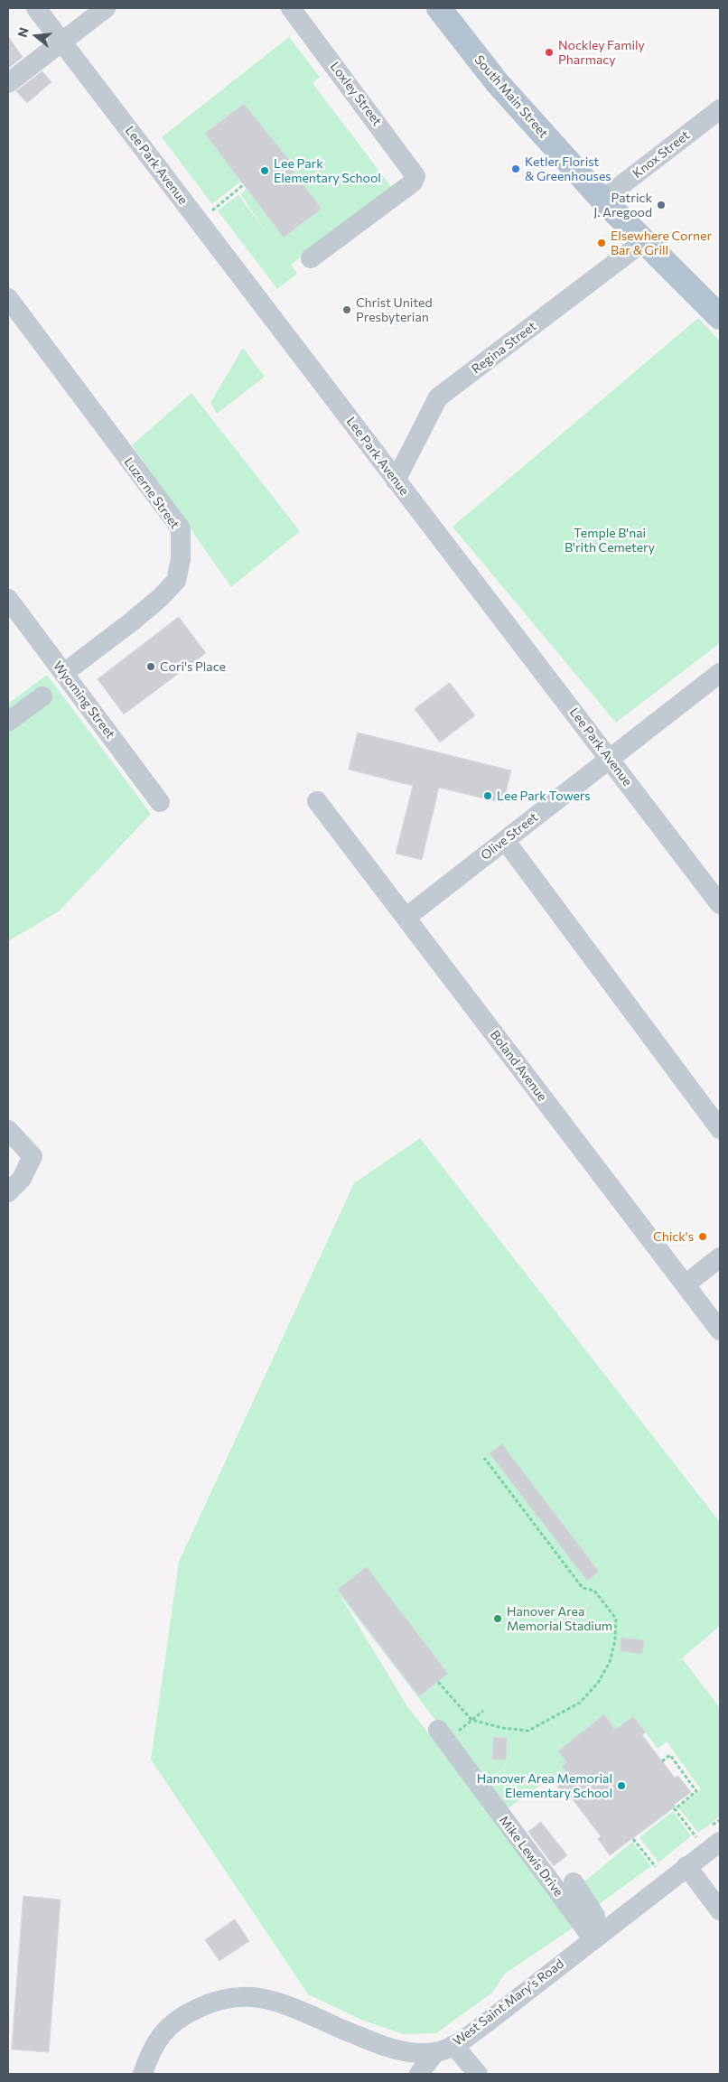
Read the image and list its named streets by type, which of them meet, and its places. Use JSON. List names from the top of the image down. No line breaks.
{"streets":{"main road":["South Main Street"],"street":["Loxley Street","Knox Street","Lee Park Avenue","Regina Street","Luzerne Street","Wyoming Street","Olive Street","Boland Avenue","Mike Lewis Drive","West Saint Mary's Road"]},"crossings":[["South Main Street","Knox Street"],["South Main Street","Regina Street"],["Lee Park Avenue","Regina Street"],["Lee Park Avenue","Olive Street"],["Luzerne Street","Wyoming Street"],["Olive Street","Boland Avenue"],["Mike Lewis Drive","West Saint Mary's Road"]],"parks":["Temple B'nai B'rith Cemetery"],"places":["Nockley Family Pharmacy","Ketler Florist & Greenhouses","Lee Park Elementary School","Patrick J. Aregood","Elsewhere Corner Bar & Grill","Christ United Presbyterian","Cori's Place","Lee Park Towers","Chick's","Hanover Area Memorial Stadium","Hanover Area Memorial Elementary School"],"north":"left"}
